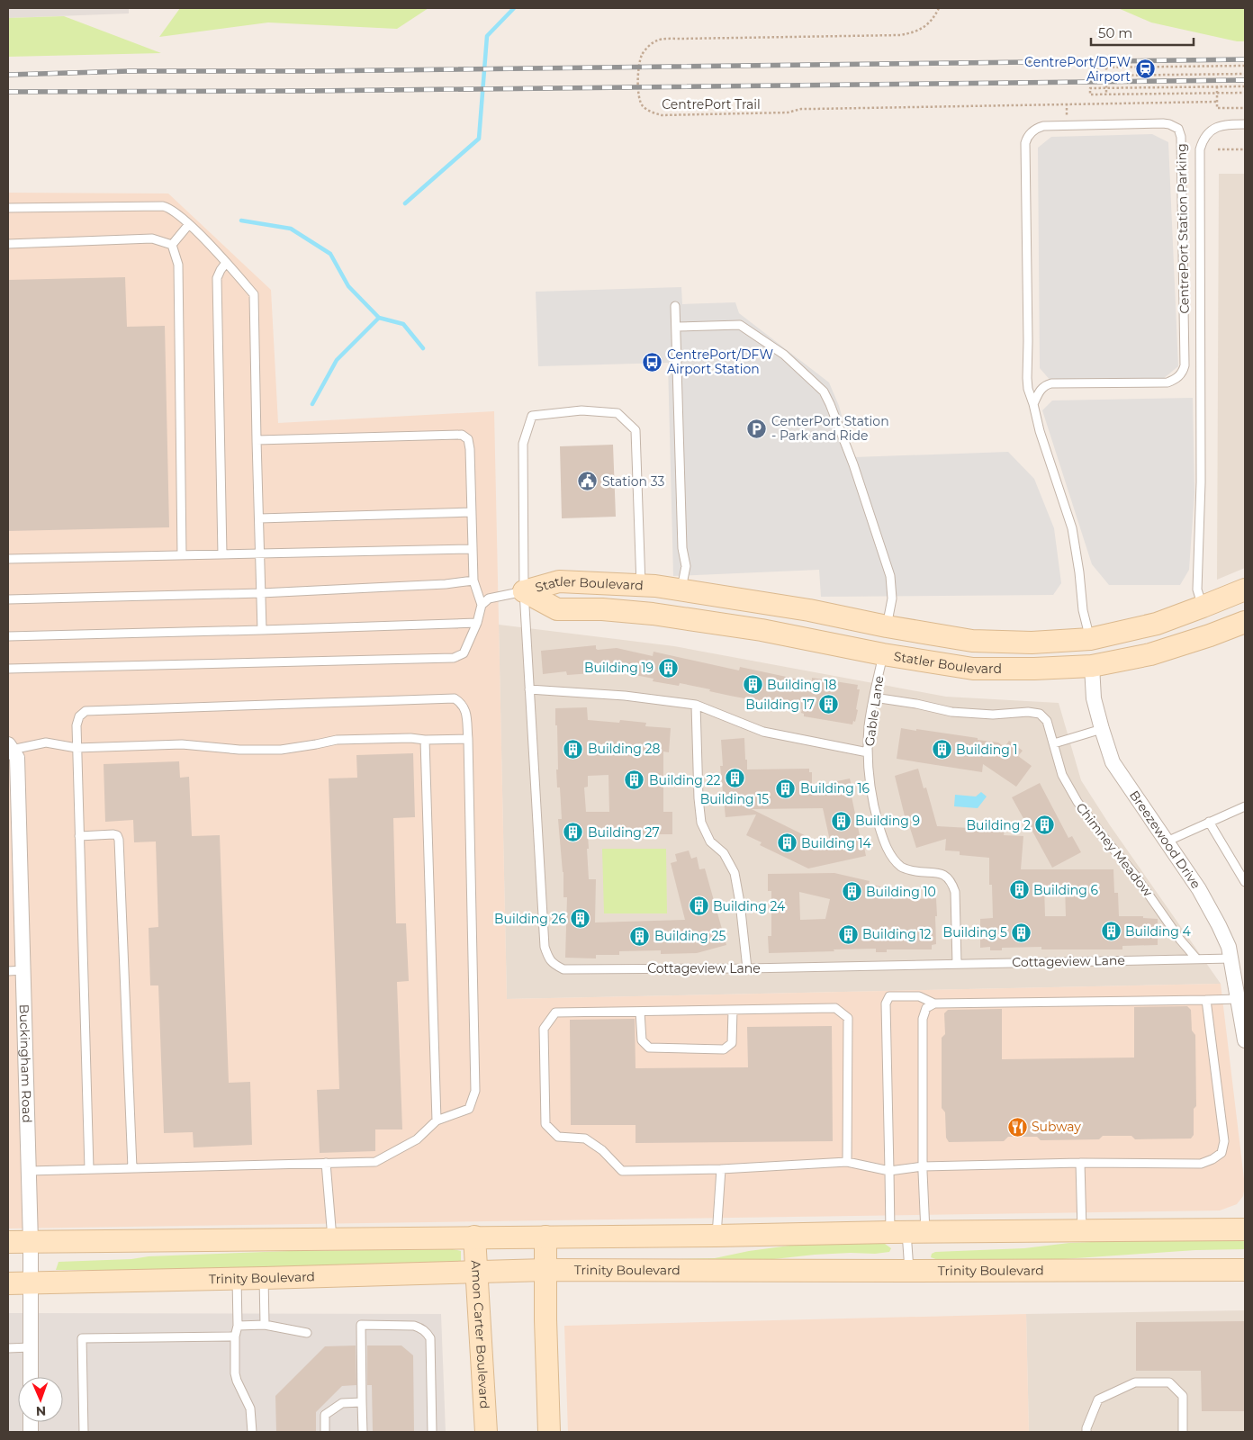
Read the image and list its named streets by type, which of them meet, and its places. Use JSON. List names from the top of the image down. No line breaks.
{"streets":{"main road":["Statler Boulevard","Breezewood Drive","Trinity Boulevard","Amon Carter Boulevard"],"street":["Buckingham Road"],"lane":["CentrePort Station Parking","Gable Lane","Chimney Meadow","Cottageview Lane"],"path":["CentrePort Trail"]},"crossings":[["CentrePort Station Parking","Statler Boulevard"],["CentrePort Station Parking","Breezewood Drive"],["Statler Boulevard","Gable Lane"],["Statler Boulevard","Breezewood Drive"],["Statler Boulevard","Cottageview Lane"],["Gable Lane","Chimney Meadow"],["Gable Lane","Cottageview Lane"],["Breezewood Drive","Cottageview Lane"],["Chimney Meadow","Cottageview Lane"],["Buckingham Road","Trinity Boulevard"],["Trinity Boulevard","Amon Carter Boulevard"]],"places":{"station":["CentrePort/DFW Airport"],"bus stop":["CentrePort/DFW Airport Station"],"parking":["CenterPort Station - Park and Ride"],"public building":["Station 33"],"building":["Building 19","Building 18","Building 17","Building 28","Building 1","Building 15","Building 22","Building 16","Building 9","Building 2","Building 27","Building 14","Building 6","Building 10","Building 24","Building 26","Building 4","Building 5","Building 12","Building 25"],"restaurant":["Subway"]},"scale_bar":"50 m","north":"bottom"}
